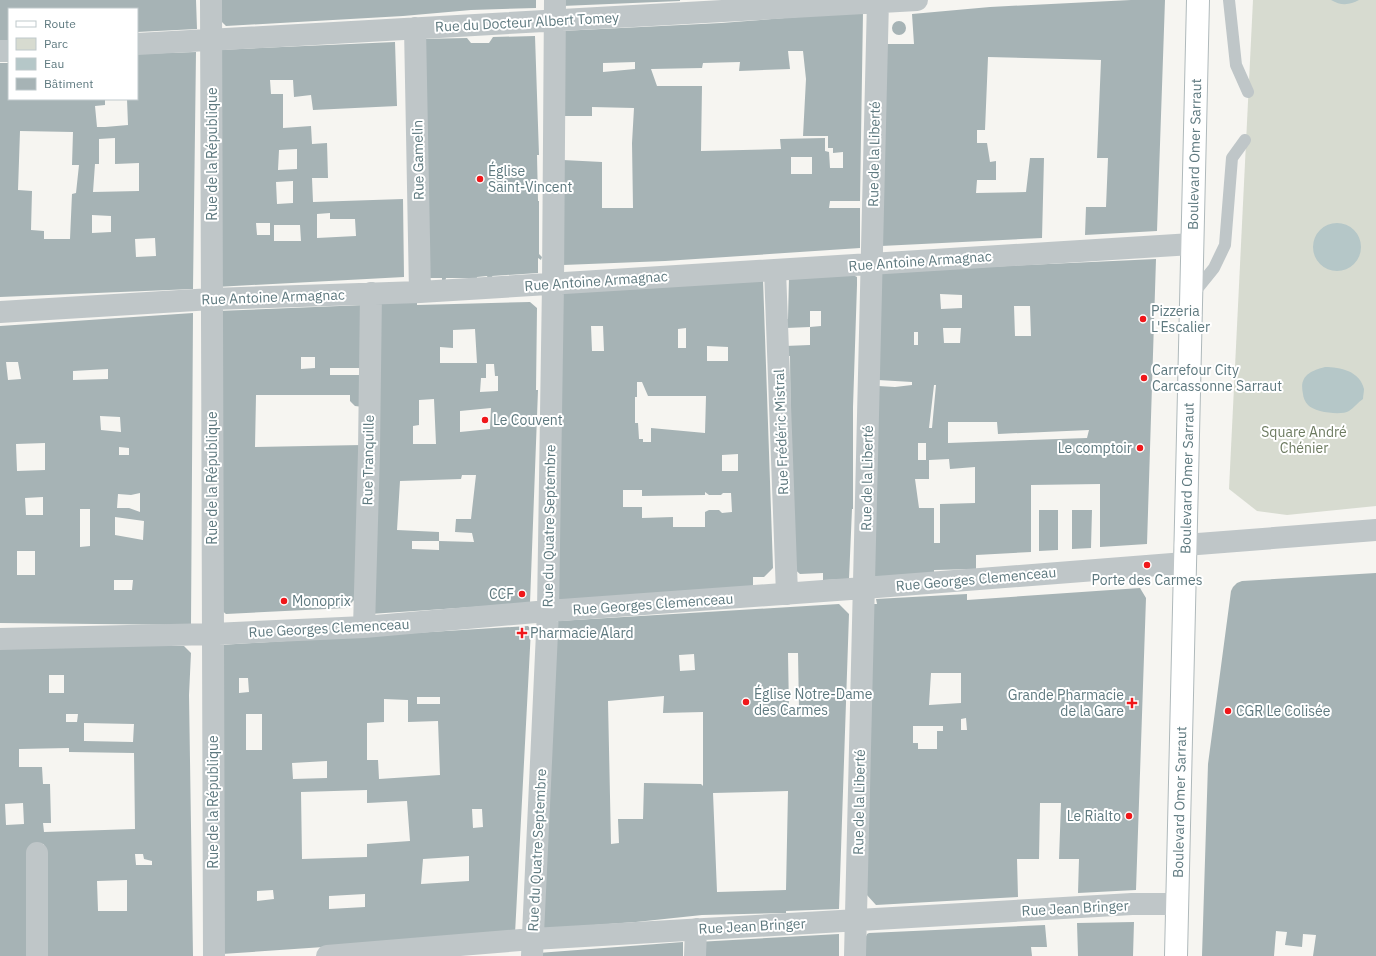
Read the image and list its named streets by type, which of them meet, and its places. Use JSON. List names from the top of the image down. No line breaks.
{"streets":{"main road":["Boulevard Omer Sarraut"],"street":["Rue du Docteur Albert Tomey","Rue de la République","Rue de la Liberté","Rue Gamelin","Rue Antoine Armagnac","Rue Frédéric Mistral","Rue Tranquille","Rue du Quatre Septembre","Rue Georges Clemenceau","Rue Jean Bringer"]},"crossings":[["Rue du Docteur Albert Tomey","Rue de la République"],["Rue du Docteur Albert Tomey","Rue de la Liberté"],["Rue du Docteur Albert Tomey","Rue Gamelin"],["Rue du Docteur Albert Tomey","Rue du Quatre Septembre"],["Rue de la République","Rue Antoine Armagnac"],["Rue de la République","Rue Georges Clemenceau"],["Rue de la Liberté","Rue Antoine Armagnac"],["Rue de la Liberté","Rue Georges Clemenceau"],["Rue de la Liberté","Rue Jean Bringer"],["Boulevard Omer Sarraut","Rue Antoine Armagnac"],["Boulevard Omer Sarraut","Rue Georges Clemenceau"],["Boulevard Omer Sarraut","Rue Jean Bringer"],["Rue Gamelin","Rue Antoine Armagnac"],["Rue Antoine Armagnac","Rue Frédéric Mistral"],["Rue Antoine Armagnac","Rue Tranquille"],["Rue Antoine Armagnac","Rue du Quatre Septembre"],["Rue Frédéric Mistral","Rue Georges Clemenceau"],["Rue Tranquille","Rue Georges Clemenceau"],["Rue du Quatre Septembre","Rue Georges Clemenceau"],["Rue du Quatre Septembre","Rue Jean Bringer"]],"parks":["Square André Chénier"],"places":{"other":["Église Saint-Vincent","Pizzeria L'Escalier","Carrefour City Carcassonne Sarraut","Le Couvent","Le comptoir","Porte des Carmes","CCF","Monoprix","Église Notre-Dame des Carmes","CGR Le Colisée","Le Rialto"],"health":["Pharmacie Alard","Grande Pharmacie de la Gare"]},"legend":["Route","Parc","Eau","Bâtiment"]}
